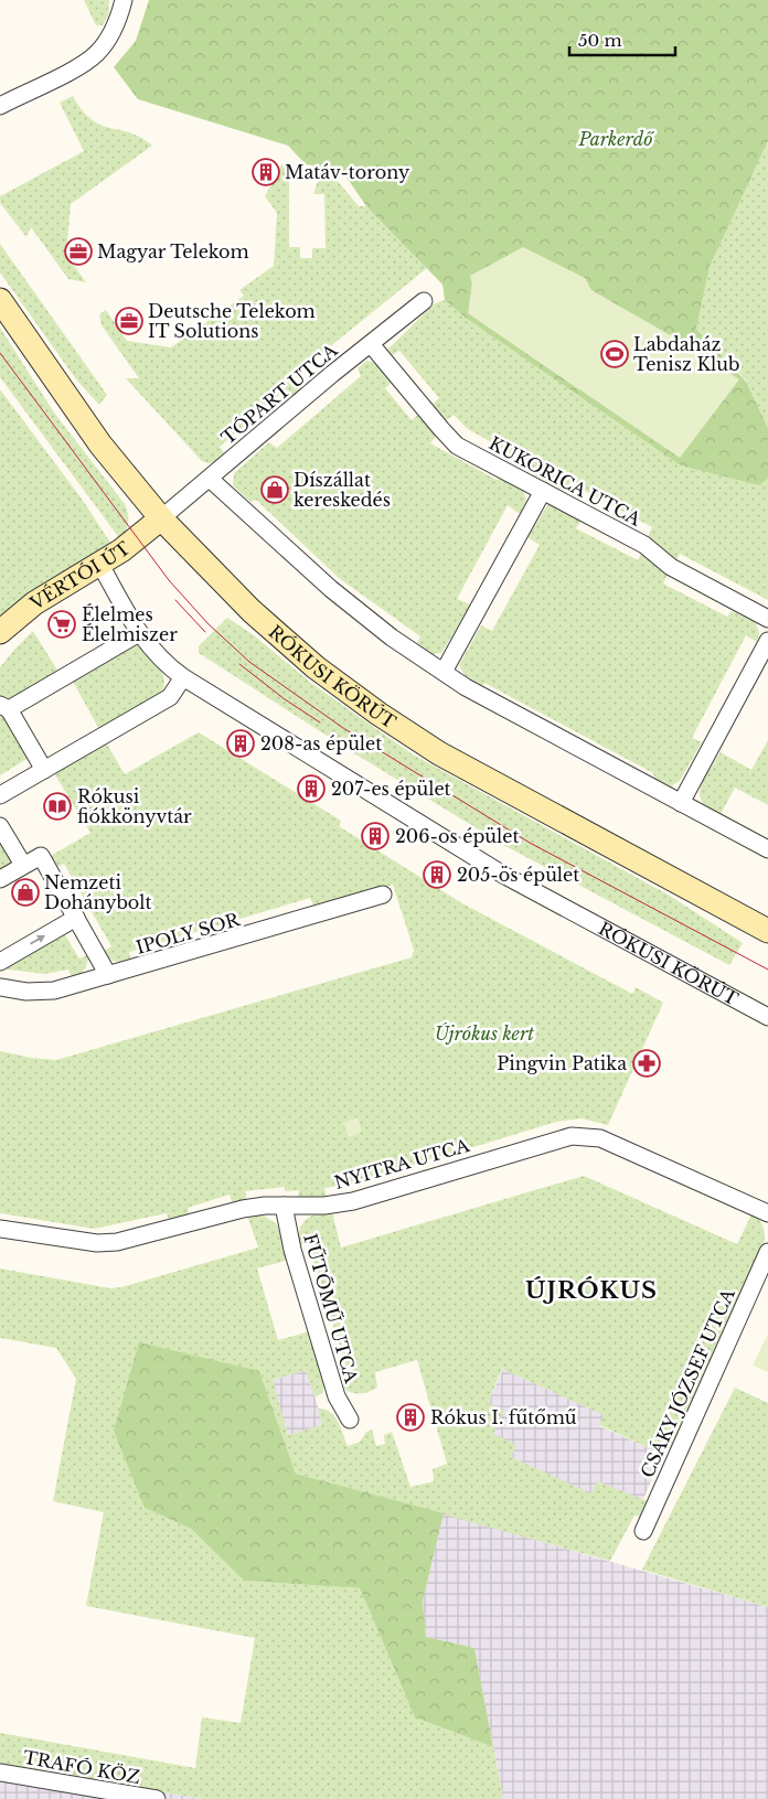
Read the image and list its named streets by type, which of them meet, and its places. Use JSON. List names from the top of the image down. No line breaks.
{"streets":{"main road":["VÉRTÓI ÚT","RÓKUSI KÖRÚT"],"street":["TÓPART UTCA","KUKORICA UTCA","IPOLY SOR","NYITRA UTCA","FŰTŐMŰ UTCA","CSÁKY JÓZSEF UTCA","TRAFÓ KÖZ"]},"crossings":[["TÓPART UTCA","KUKORICA UTCA"],["TÓPART UTCA","VÉRTÓI ÚT"],["TÓPART UTCA","RÓKUSI KÖRÚT"],["VÉRTÓI ÚT","RÓKUSI KÖRÚT"],["NYITRA UTCA","FŰTŐMŰ UTCA"]],"districts":["ÚJRÓKUS"],"parks":["Parkerdő","Újrókus kert"],"places":{"building":["Matáv-torony","208-as épület","207-es épület","206-os épület","205-ös épület","Rókus I. fűtőmű"],"office":["Magyar Telekom","Deutsche Telekom IT Solutions"],"sports":["Labdaház Tenisz Klub"],"shop":["Díszállat kereskedés","Nemzeti Dohánybolt"],"supermarket":["Élelmes Élelmiszer"],"library":["Rókusi fiókkönyvtár"],"pharmacy":["Pingvin Patika"]},"scale_bar":"50 m"}
